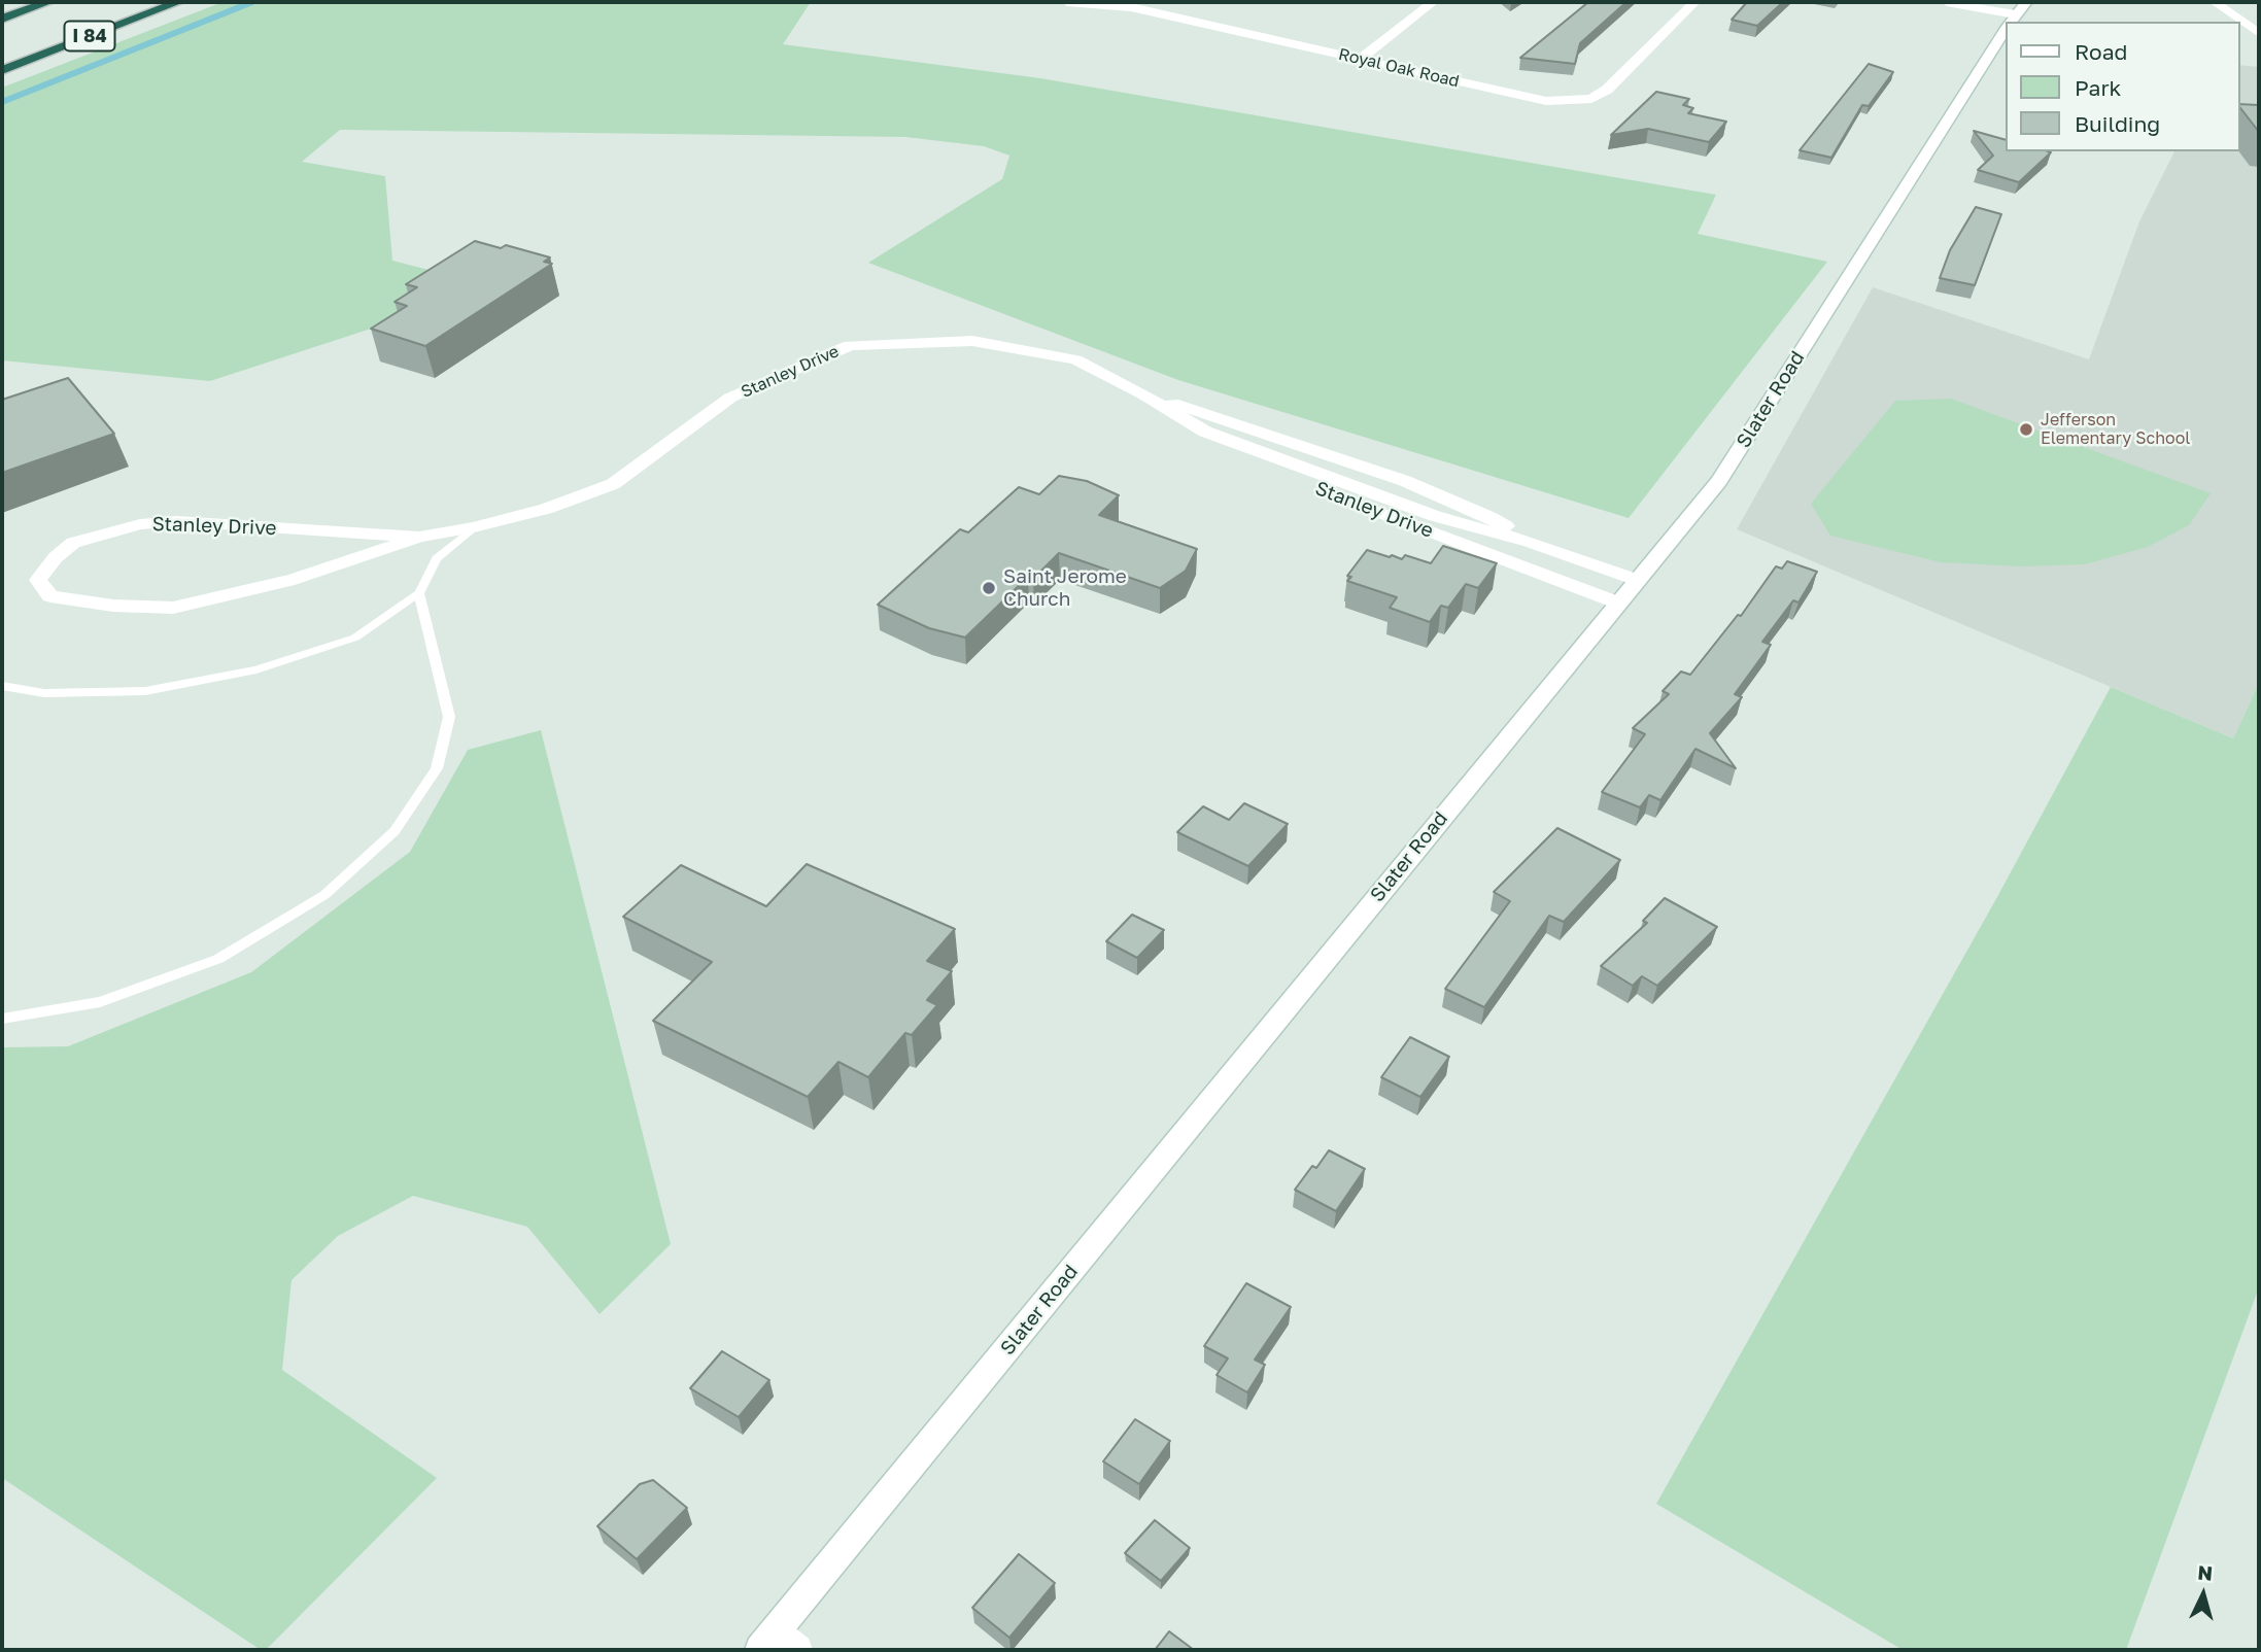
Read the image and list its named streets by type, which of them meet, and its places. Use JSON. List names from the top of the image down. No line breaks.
{"streets":{"highway":["I 84"],"street":["Royal Oak Road","Stanley Drive","Slater Road"]},"crossings":[["Stanley Drive","Slater Road"]],"places":["Jefferson Elementary School","Saint Jerome Church"],"legend":["Road","Park","Building"],"north":"top"}
